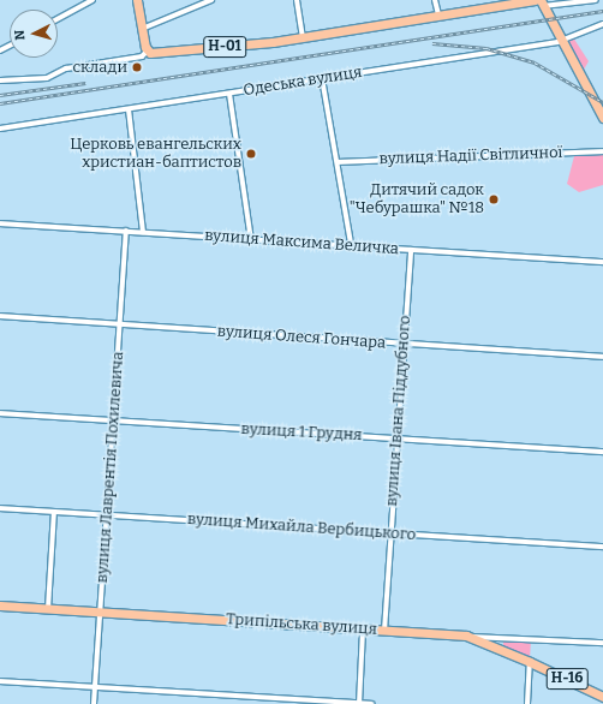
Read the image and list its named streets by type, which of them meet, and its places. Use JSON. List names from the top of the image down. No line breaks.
{"streets":{"main road":["Н-01","Трипільська вулиця","Н-16"],"street":["Одеська вулиця","вулиця Надії Світличної","вулиця Максима Величка","вулиця Олеся Гончара","вулиця Івана Піддубного","вулиця 1 Грудня","вулиця Лаврентія Похилевича","вулиця Михайла Вербицького"]},"crossings":[["вулиця Максима Величка","вулиця Івана Піддубного"],["вулиця Максима Величка","вулиця Лаврентія Похилевича"],["вулиця Олеся Гончара","вулиця Івана Піддубного"],["вулиця Олеся Гончара","вулиця Лаврентія Похилевича"],["вулиця Івана Піддубного","вулиця 1 Грудня"],["вулиця Івана Піддубного","вулиця Михайла Вербицького"],["вулиця Івана Піддубного","Трипільська вулиця"],["вулиця 1 Грудня","вулиця Лаврентія Похилевича"],["вулиця Лаврентія Похилевича","вулиця Михайла Вербицького"],["вулиця Лаврентія Похилевича","Трипільська вулиця"]],"places":["склади","Церковь евангельских христиан-баптистов","Дитячий садок \"Чебурашка\" №18"],"north":"left"}
